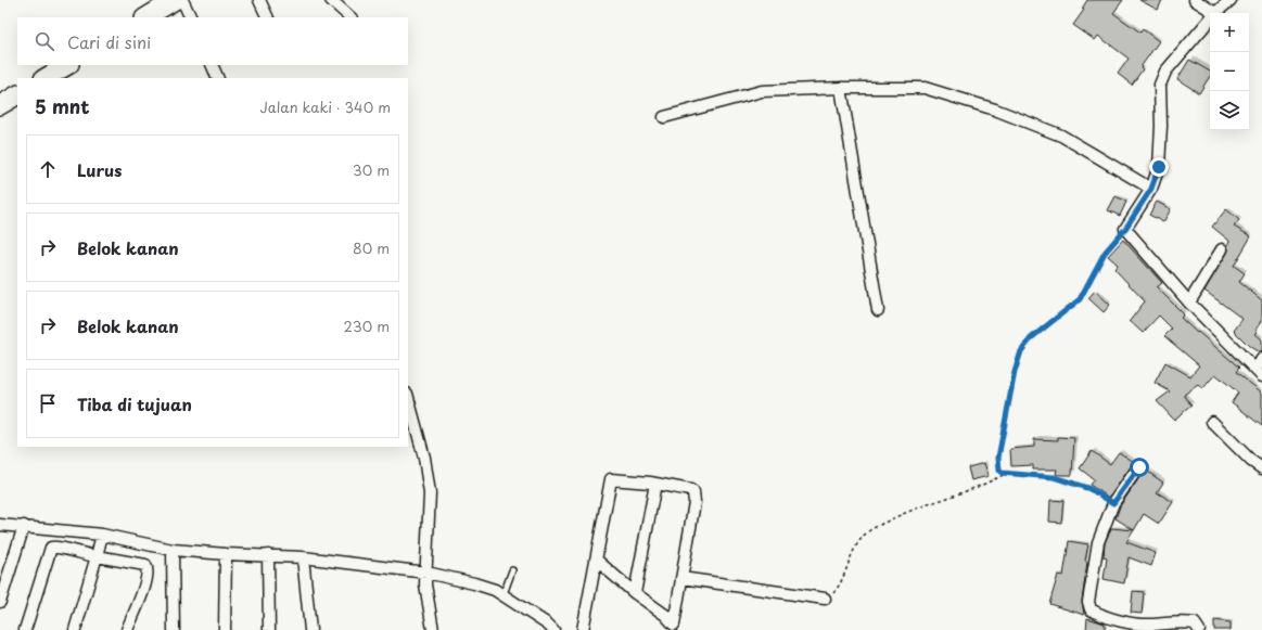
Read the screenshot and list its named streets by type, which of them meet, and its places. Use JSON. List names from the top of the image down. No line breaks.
{"page":{"map_buttons":["+","−"],"search":"Cari di sini","heading":["5 mnt","Jalan kaki · 340 m"],"list":[["Lurus","30 m"],["Belok kanan","80 m"],["Belok kanan","230 m"],"Tiba di tujuan"]}}
